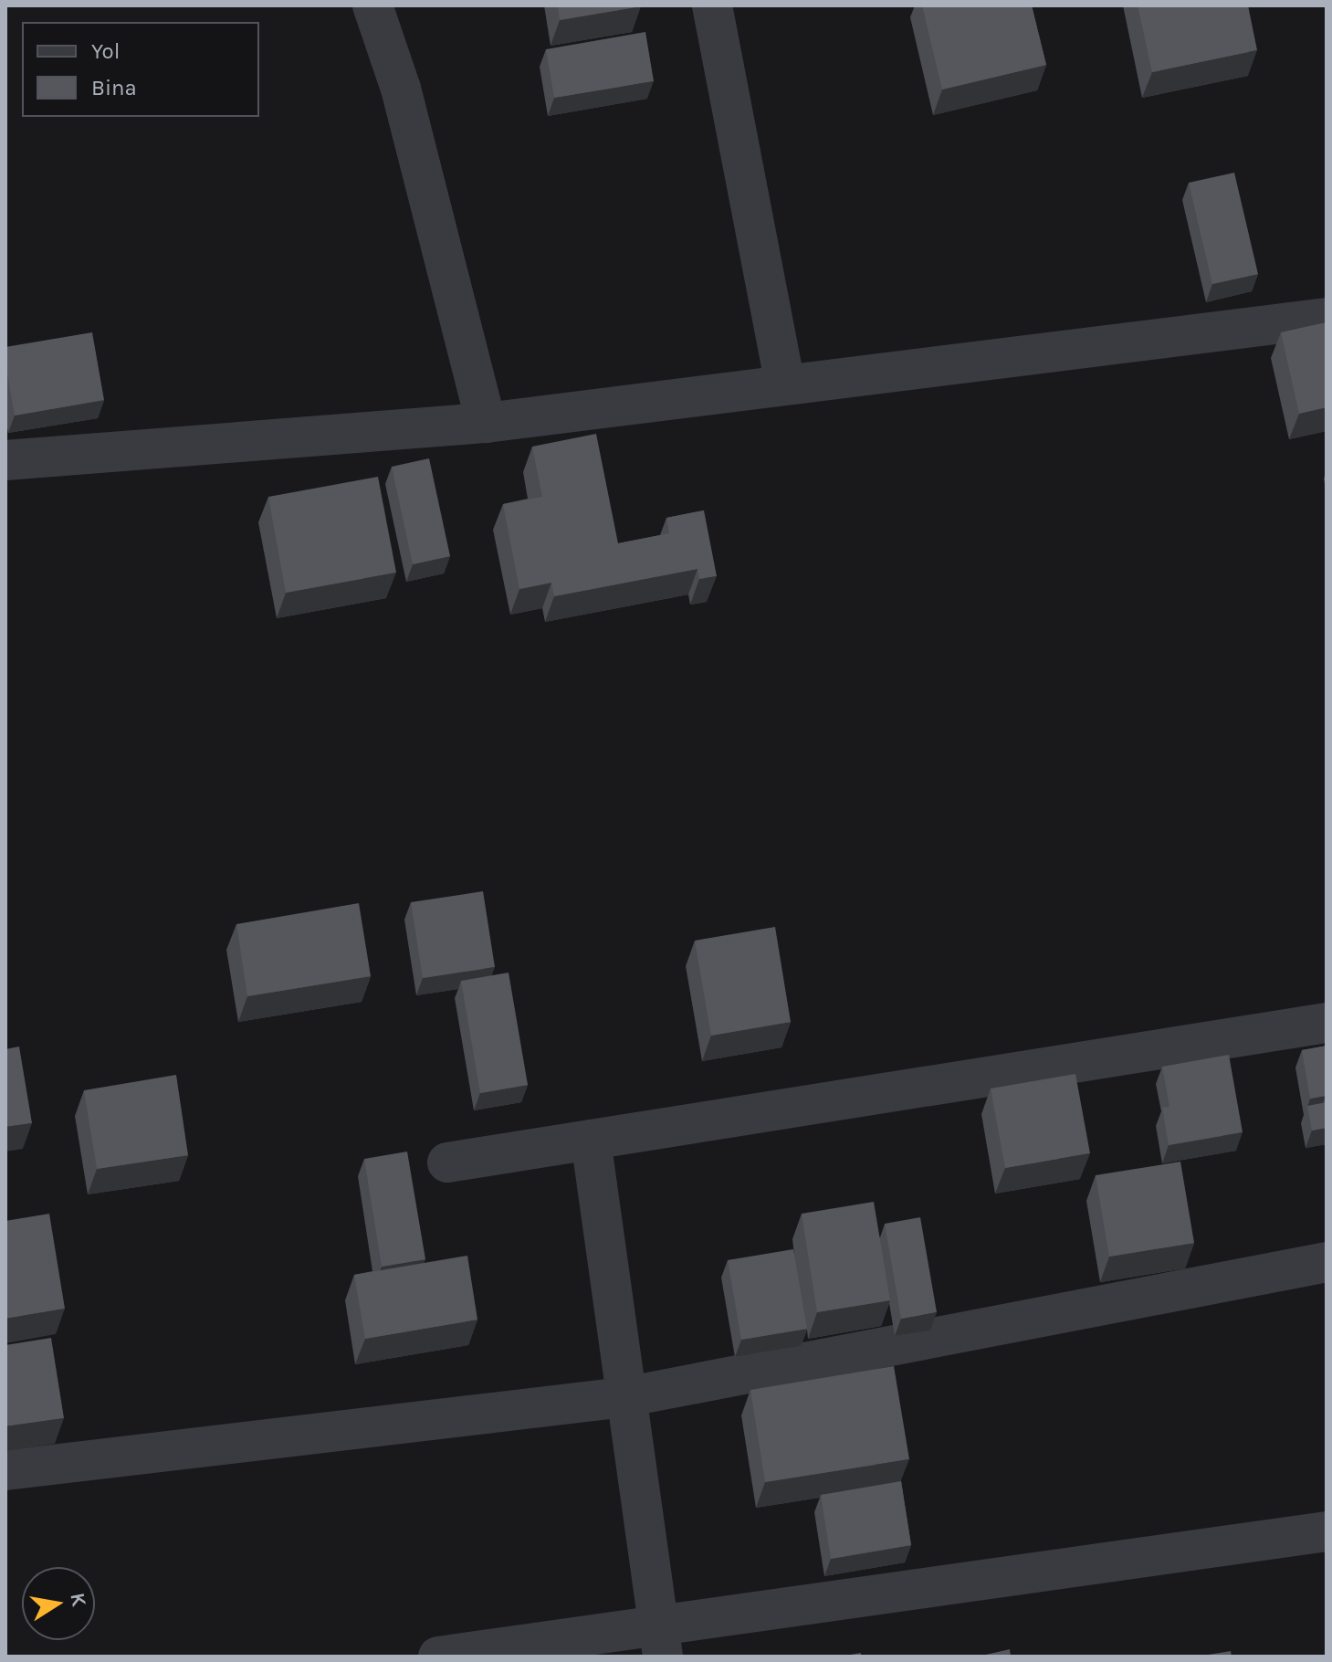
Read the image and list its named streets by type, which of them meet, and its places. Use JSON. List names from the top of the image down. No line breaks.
{"legend":["Yol","Bina"],"north":"right"}
